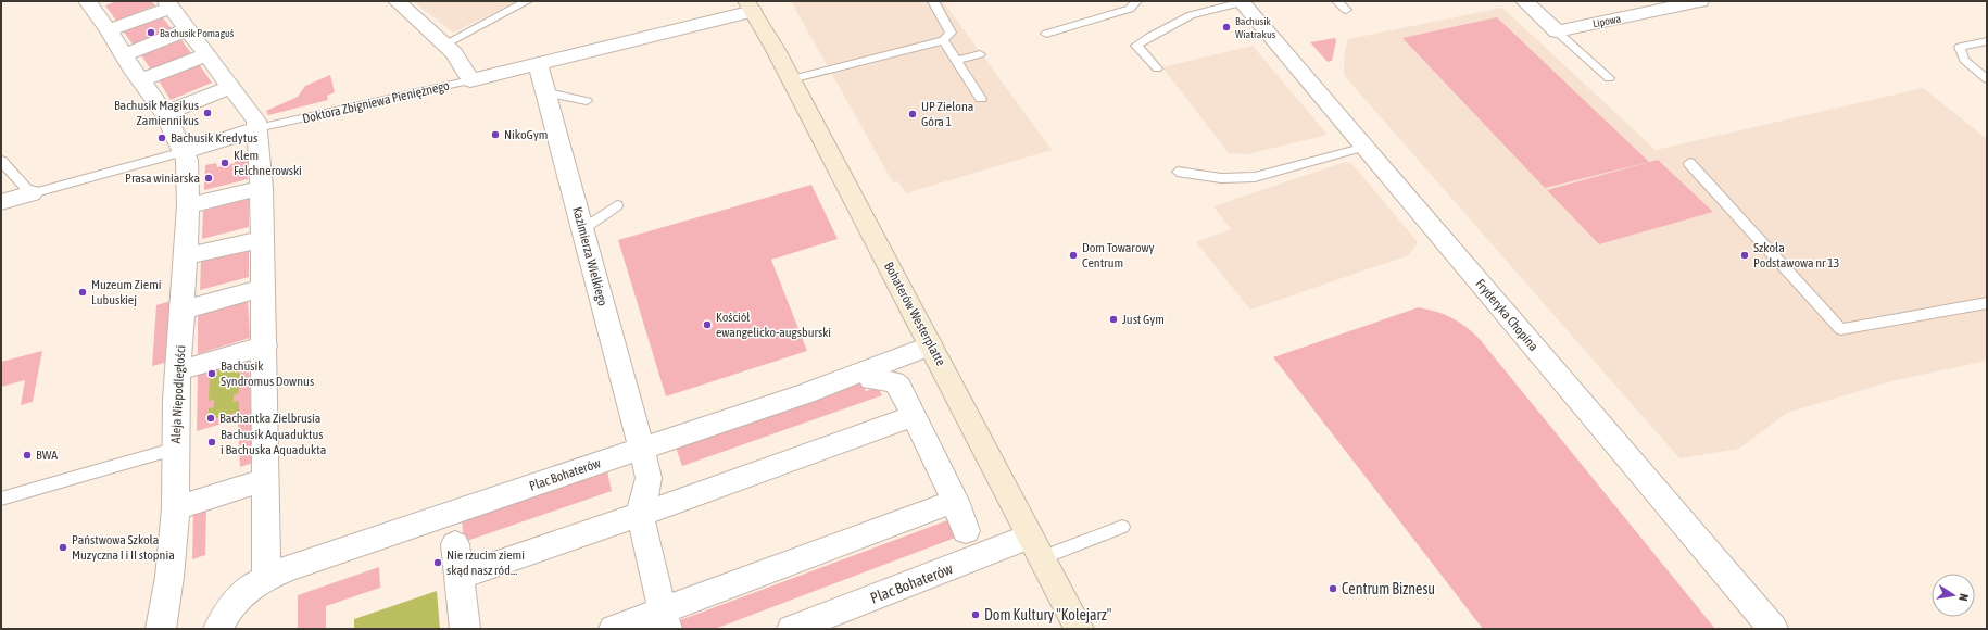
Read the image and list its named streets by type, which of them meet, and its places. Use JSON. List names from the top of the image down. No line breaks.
{"streets":{"street":["Lipowa","Doktora Zbigniewa Pieniężnego","Kazimierza Wielkiego","Bohaterów Westerplatte","Fryderyka Chopina","Aleja Niepodległości","Plac Bohaterów"]},"crossings":[["Doktora Zbigniewa Pieniężnego","Kazimierza Wielkiego"],["Doktora Zbigniewa Pieniężnego","Bohaterów Westerplatte"],["Kazimierza Wielkiego","Plac Bohaterów"],["Bohaterów Westerplatte","Plac Bohaterów"]],"places":["Bachusik Wiatrakus","Bachusik Pomaguś","Bachusik Magikus Zamiennikus","UP Zielona Góra 1","NikoGym","Bachusik Kredytus","Klem Felchnerowski","Prasa winiarska","Dom Towarowy Centrum","Szkoła Podstawowa nr 13","Muzeum Ziemi Lubuskiej","Just Gym","Kościół ewangelicko-augsburski","Bachusik Syndromus Downus","Bachantka Zielbrusia","Bachusik Aquaduktus i Bachuska Aquadukta","BWA","Państwowa Szkoła Muzyczna I i II stopnia","Nie rzucim ziemi skąd nasz ród...","Centrum Biznesu","Dom Kultury \"Kolejarz\""],"north":"right"}
